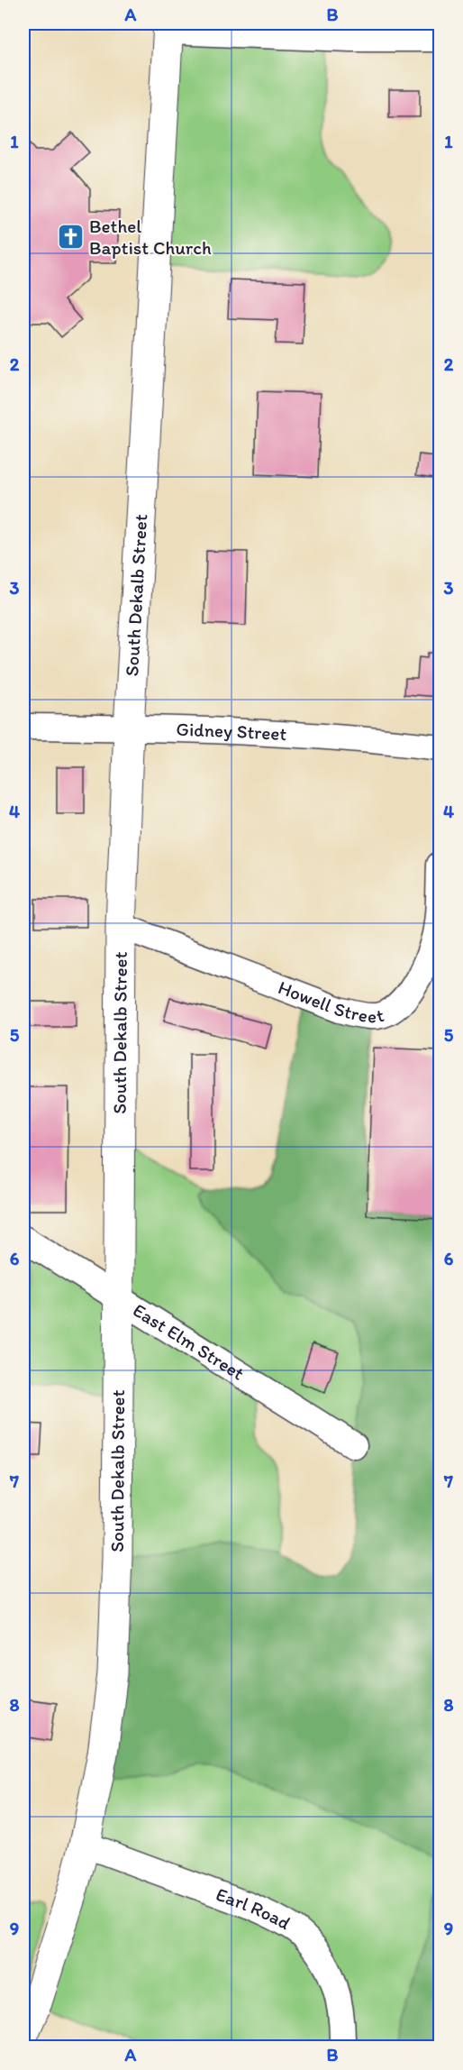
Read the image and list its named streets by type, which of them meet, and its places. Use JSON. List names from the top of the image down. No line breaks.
{"streets":{"main road":["South Dekalb Street"],"street":["Gidney Street","Howell Street","East Elm Street","Earl Road"]},"crossings":[["South Dekalb Street","Gidney Street"],["South Dekalb Street","Howell Street"],["South Dekalb Street","East Elm Street"],["South Dekalb Street","Earl Road"]],"places":{"church":["Bethel Baptist Church"]},"grid":{"columns":["A","B"],"rows":["1","2","3","4","5","6","7","8","9"]}}
